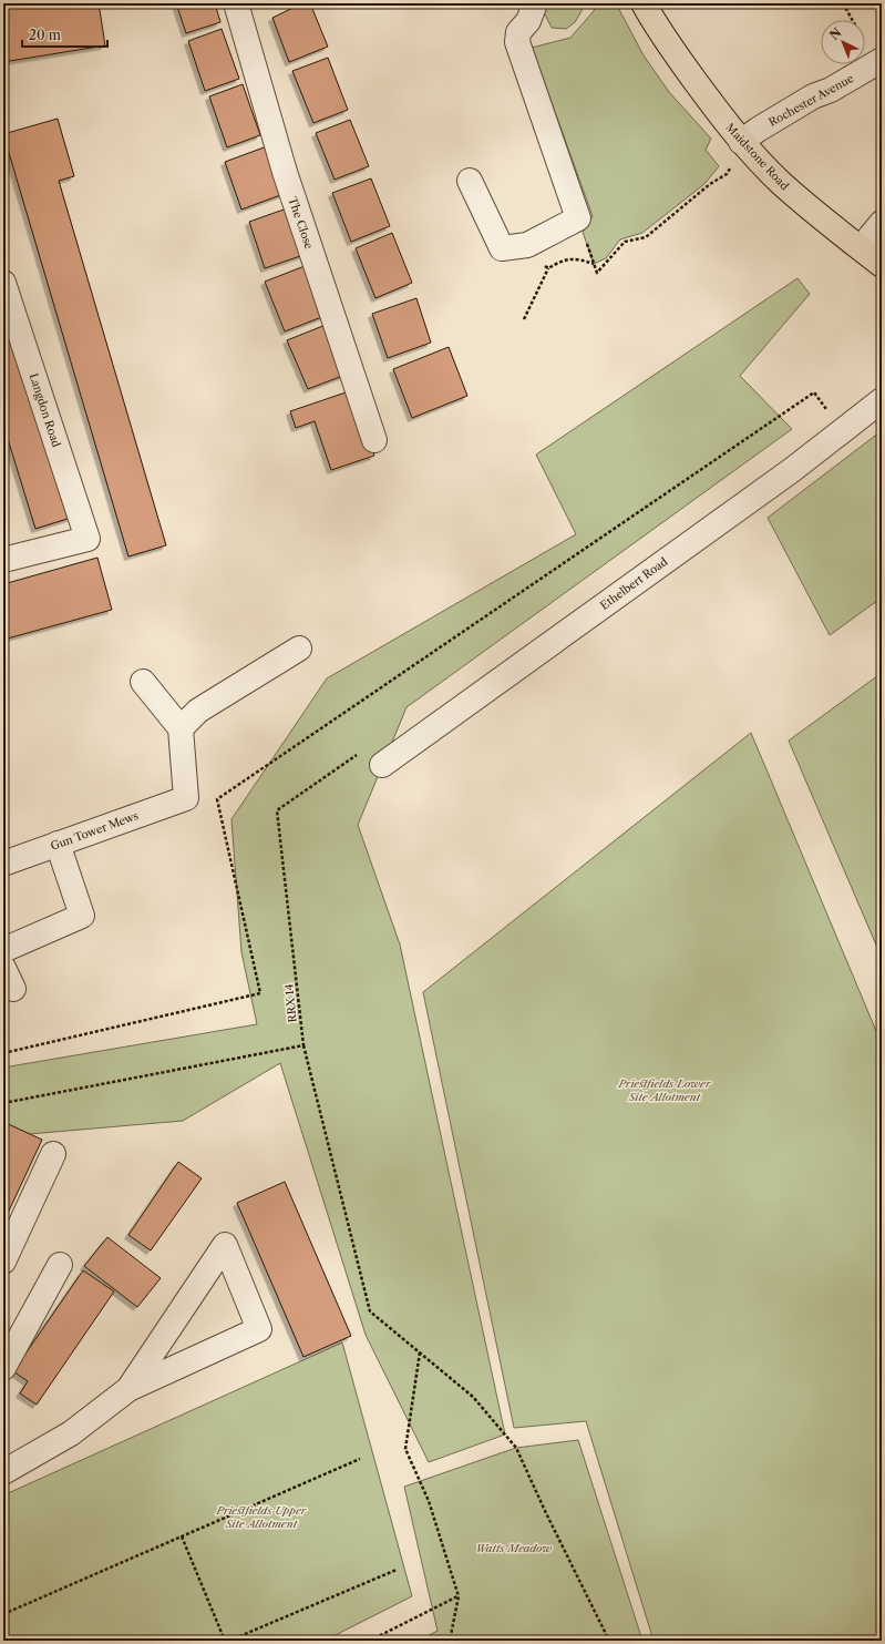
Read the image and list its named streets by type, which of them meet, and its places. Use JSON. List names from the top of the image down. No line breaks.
{"streets":{"main road":["Maidstone Road"],"street":["Rochester Avenue","The Close","Langdon Road","Ethelbert Road","Gun Tower Mews"],"path":["RRX 14"]},"crossings":[["Rochester Avenue","Maidstone Road"]],"parks":["Priestfields Lower Site Allotment","Priestfields Upper Site Allotment","Watts Meadow"],"scale_bar":"20 m","north":"top left"}
